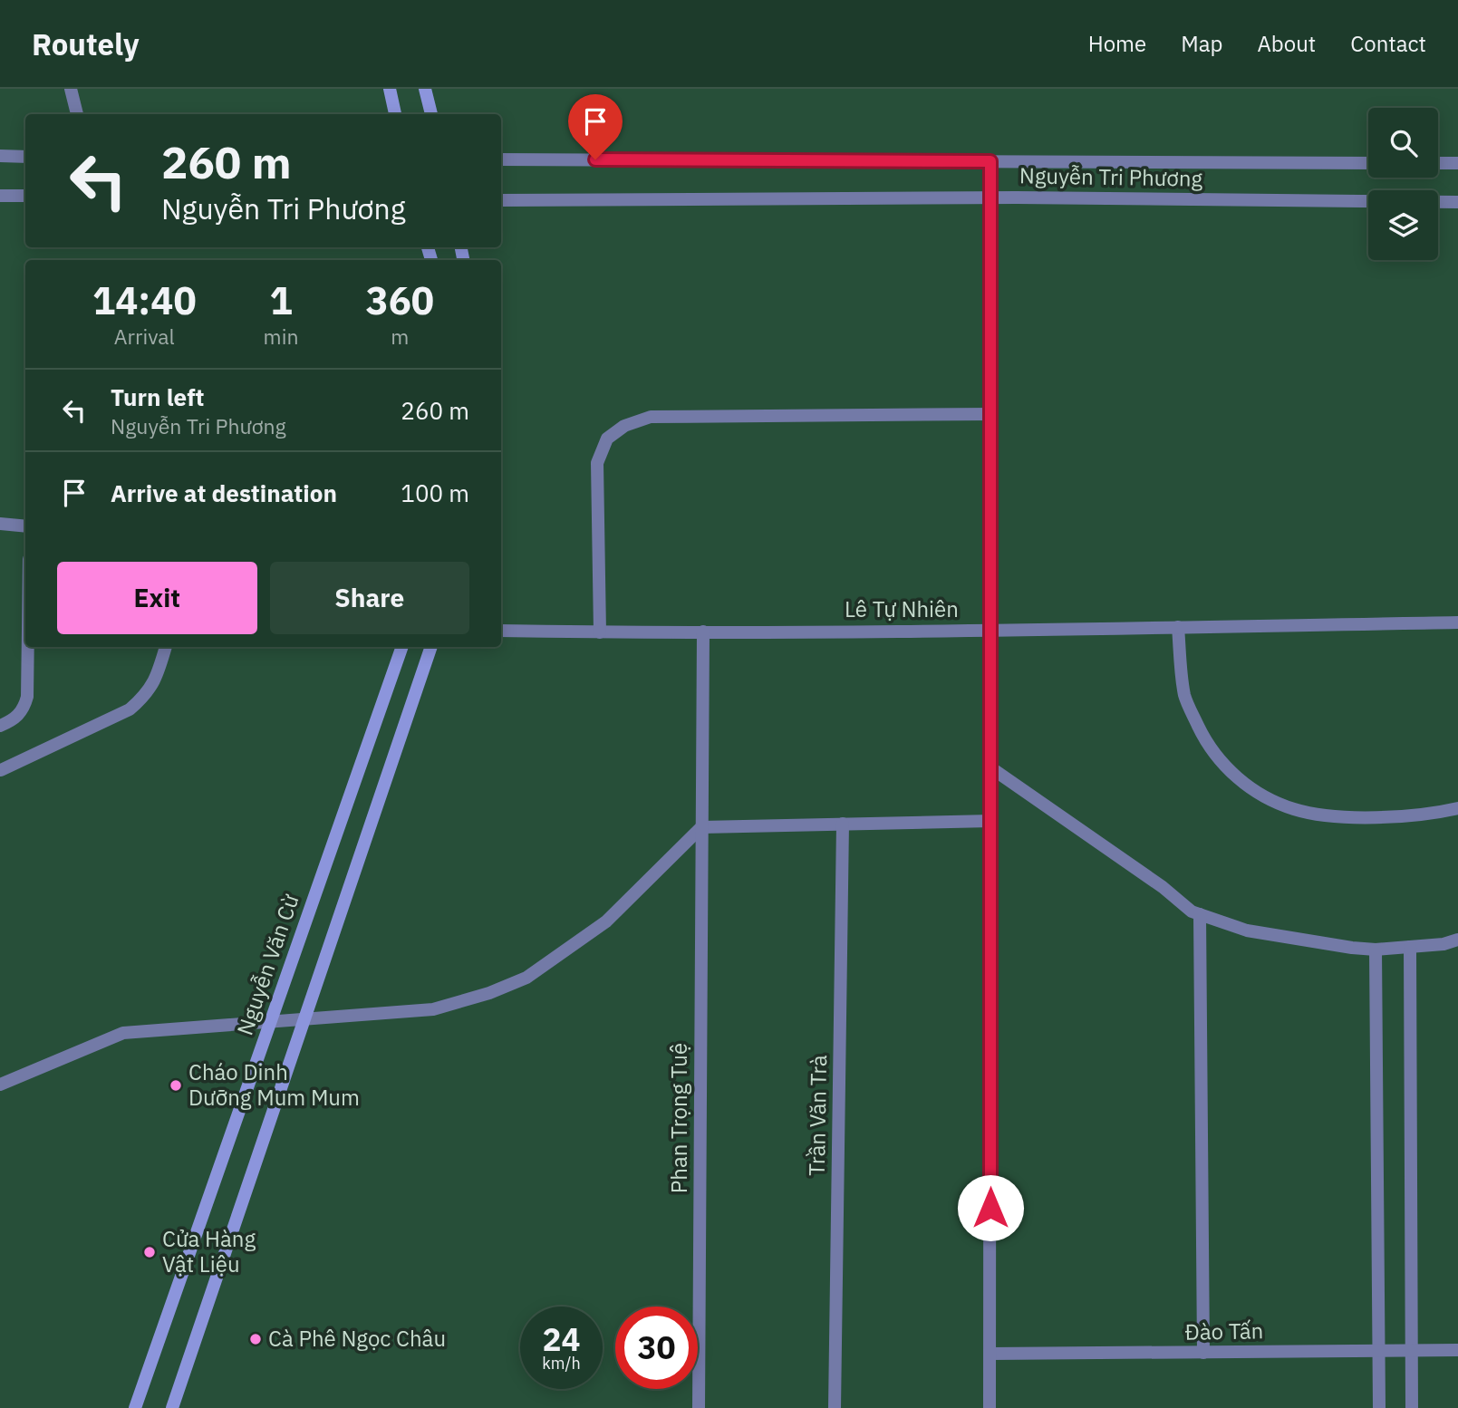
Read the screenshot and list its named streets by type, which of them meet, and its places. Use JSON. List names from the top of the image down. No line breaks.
{"streets":{"main road":["Nguyễn Văn Cừ"],"street":["Nguyễn Tri Phương","Lê Tự Nhiên","Trần Văn Trà","Phan Trọng Tuệ","Đào Tấn"]},"crossings":[["Lê Tự Nhiên","Phan Trọng Tuệ"]],"places":["Cháo Dinh Dưỡng Mum Mum","Cửa Hàng Vật Liệu","Cà Phê Ngọc Châu"],"page":{"header":"Routely","nav":["Home","Map","About","Contact"],"turn":["260 m","Nguyễn Tri Phương"],"eta":["14:40","Arrival","1","min","360","m"],"list":[{"name":"Turn left","note":"Nguyễn Tri Phương","value":"260 m"},{"name":"Arrive at destination","value":"100 m"}],"buttons":["Exit","Share"],"speed":"24 km/h","limit":"30"}}
